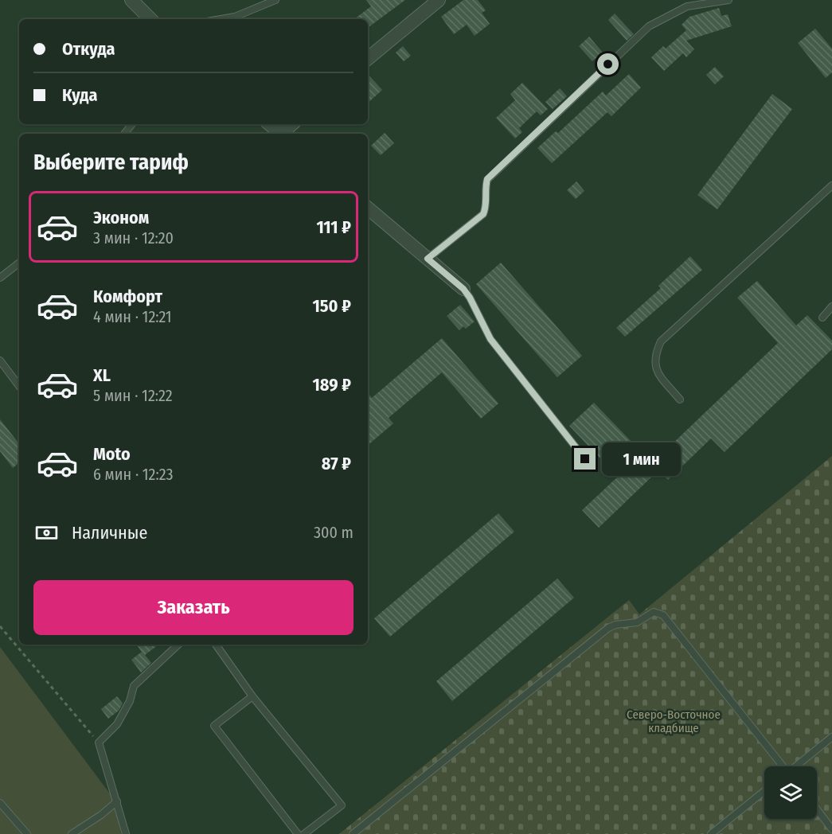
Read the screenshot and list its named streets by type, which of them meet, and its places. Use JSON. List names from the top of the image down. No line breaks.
{"parks":["Северо-Восточное кладбище"],"page":{"banner":["Откуда","Куда"],"heading":"Выберите тариф","list":[{"name":"Эконом","note":"3 мин · 12:20","value":"111 ₽"},{"name":"Комфорт","note":"4 мин · 12:21","value":"150 ₽"},{"name":"XL","note":"5 мин · 12:22","value":"189 ₽"},{"name":"Moto","note":"6 мин · 12:23","value":"87 ₽"}],"bubble":"1 мин","pay":["Наличные","300 m"],"buttons":"Заказать"}}
